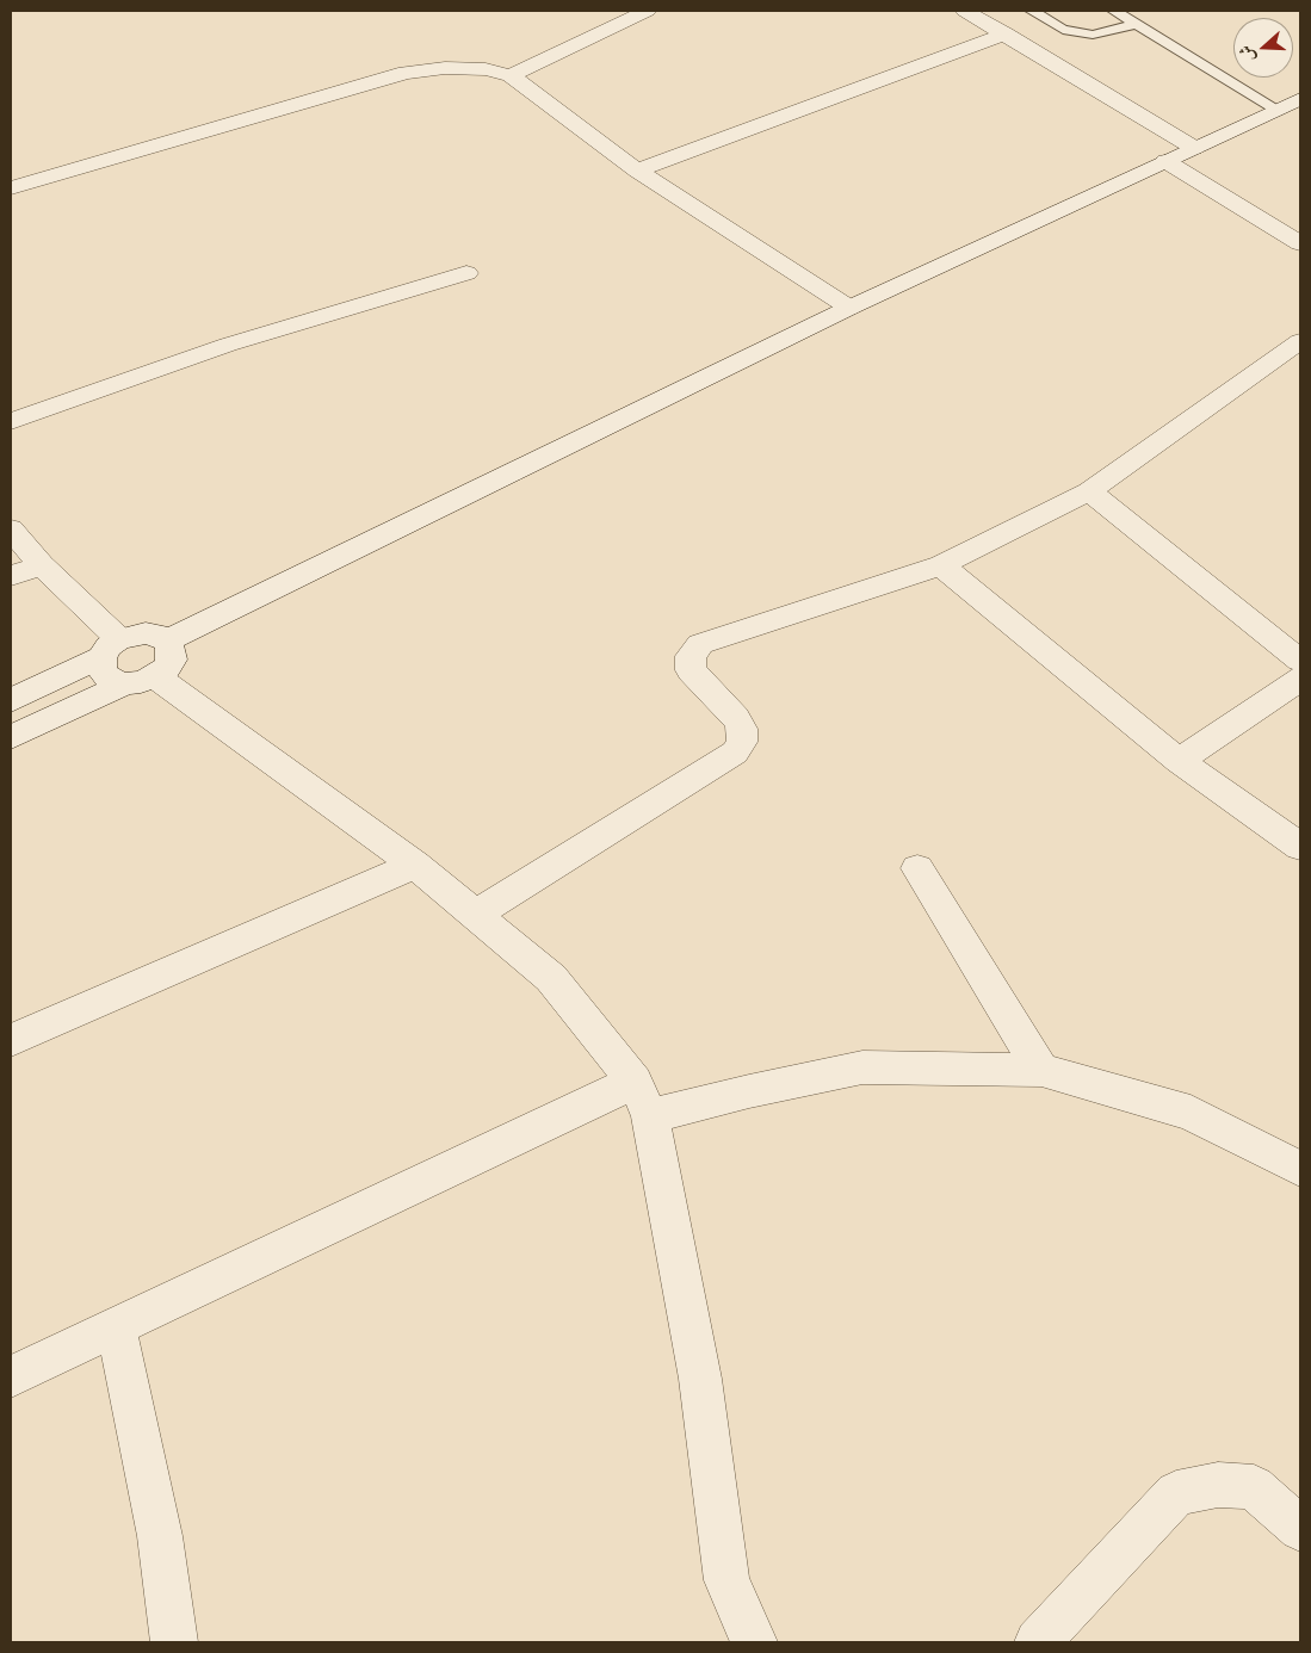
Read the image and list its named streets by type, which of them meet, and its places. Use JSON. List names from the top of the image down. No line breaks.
{"north":"left"}
